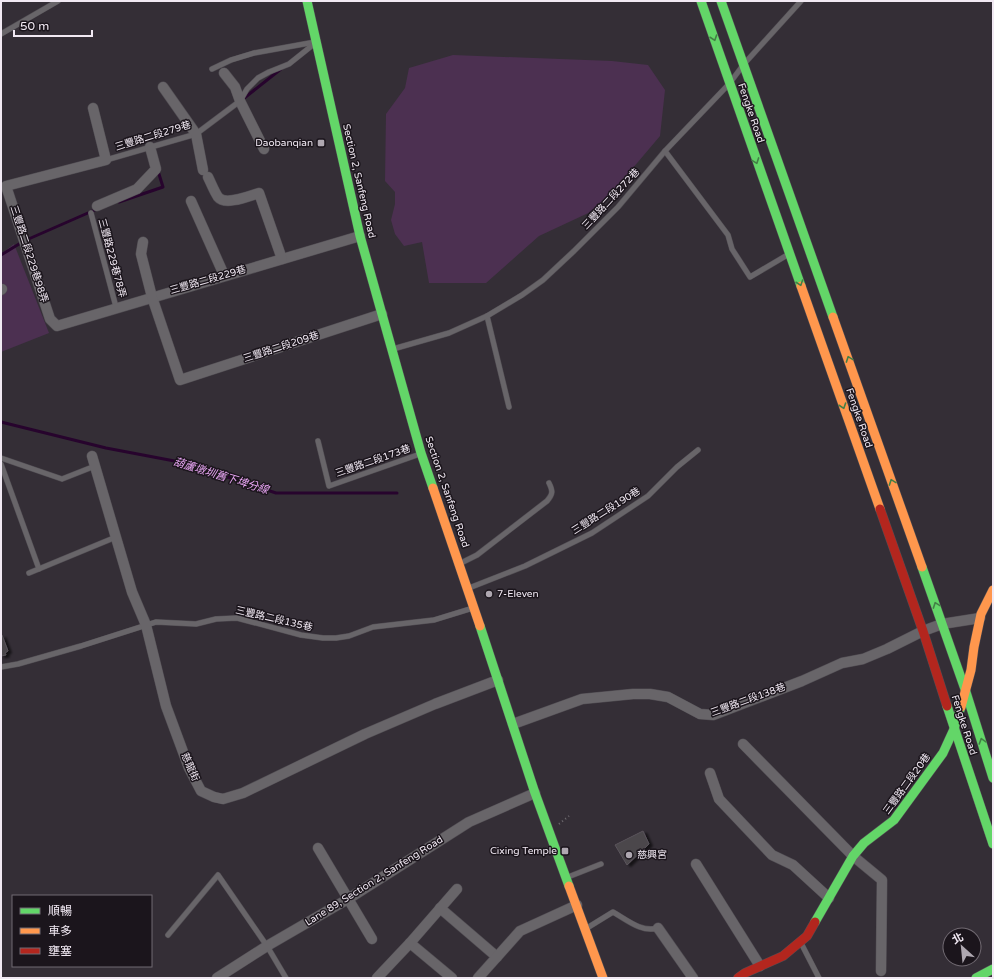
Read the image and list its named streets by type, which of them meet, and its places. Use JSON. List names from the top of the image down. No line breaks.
{"streets":{"street":["Fengke Road","Section 2, Sanfeng Road","三豐路二段229巷98弄","三豐路二段229巷","三豐路二段209巷","三豐路二段138巷","慈龍街","三豐路二段20巷","Lane 89, Section 2, Sanfeng Road"],"lane":["三豐路二段279巷","三豐路二段272巷","三豐路229巷78弄","三豐路二段173巷","三豐路二段190巷","三豐路二段135巷"]},"crossings":[["Fengke Road","三豐路二段272巷"],["Fengke Road","三豐路二段138巷"],["Fengke Road","三豐路二段20巷"],["三豐路二段279巷","Section 2, Sanfeng Road"],["三豐路二段279巷","三豐路二段229巷98弄"],["Section 2, Sanfeng Road","三豐路二段272巷"],["Section 2, Sanfeng Road","三豐路二段229巷"],["Section 2, Sanfeng Road","三豐路二段209巷"],["Section 2, Sanfeng Road","三豐路二段173巷"],["Section 2, Sanfeng Road","三豐路二段190巷"],["Section 2, Sanfeng Road","三豐路二段135巷"],["Section 2, Sanfeng Road","三豐路二段138巷"],["Section 2, Sanfeng Road","慈龍街"],["Section 2, Sanfeng Road","Lane 89, Section 2, Sanfeng Road"],["三豐路二段229巷98弄","三豐路二段229巷"],["三豐路229巷78弄","三豐路二段229巷"],["三豐路二段229巷","三豐路二段209巷"],["三豐路二段135巷","慈龍街"],["三豐路二段138巷","三豐路二段20巷"]],"water":["葫蘆墩圳舊下埤分線"],"places":{"transit":["Daobanqian","Cixing Temple"],"other":["7-Eleven","慈興宮"]},"legend":["順暢","車多","壅塞"],"scale_bar":"50 m","north":"top left"}
